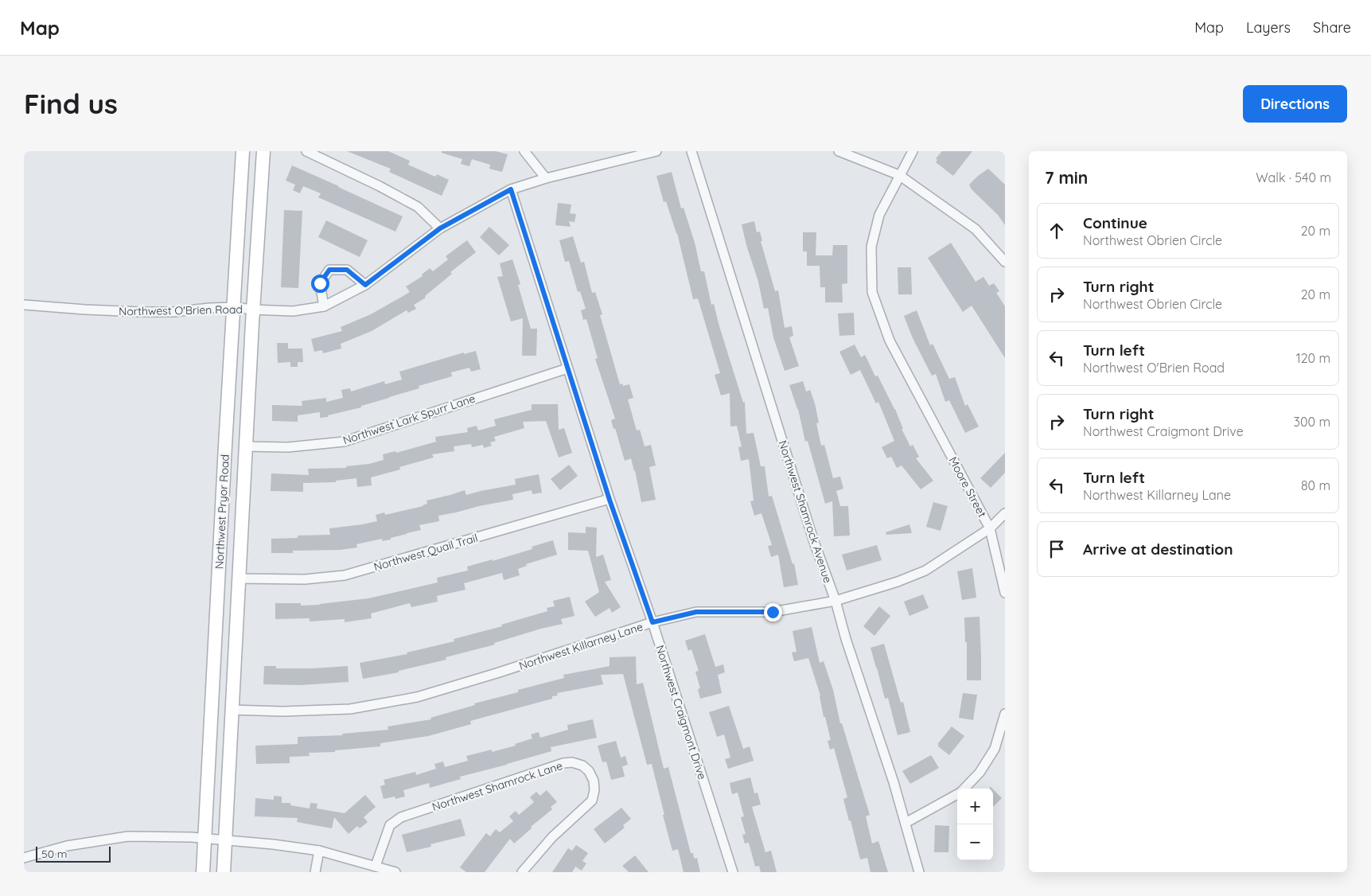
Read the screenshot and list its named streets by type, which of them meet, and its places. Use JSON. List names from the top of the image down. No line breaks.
{"streets":{"main road":["Northwest Pryor Road"],"street":["Northwest O'Brien Road","Northwest Lark Spurr Lane","Moore Street","Northwest Shamrock Avenue","Northwest Quail Trail","Northwest Killarney Lane","Northwest Craigmont Drive","Northwest Shamrock Lane"]},"crossings":[["Northwest O'Brien Road","Northwest Pryor Road"],["Northwest O'Brien Road","Northwest Craigmont Drive"],["Northwest Lark Spurr Lane","Northwest Pryor Road"],["Northwest Lark Spurr Lane","Northwest Craigmont Drive"],["Moore Street","Northwest Killarney Lane"],["Northwest Pryor Road","Northwest Quail Trail"],["Northwest Pryor Road","Northwest Killarney Lane"],["Northwest Shamrock Avenue","Northwest Killarney Lane"],["Northwest Quail Trail","Northwest Craigmont Drive"],["Northwest Killarney Lane","Northwest Craigmont Drive"]],"scale_bar":"50 m","page":{"header":"Map","nav":["Map","Layers","Share"],"buttons":"Directions","title":"Find us","heading":["7 min","Walk · 540 m"],"list":[["Continue","Northwest Obrien Circle","20 m"],["Turn right","Northwest Obrien Circle","20 m"],["Turn left","Northwest O'Brien Road","120 m"],["Turn right","Northwest Craigmont Drive","300 m"],["Turn left","Northwest Killarney Lane","80 m"],"Arrive at destination"],"map_buttons":["+","−"],"scale":"50 m"}}
